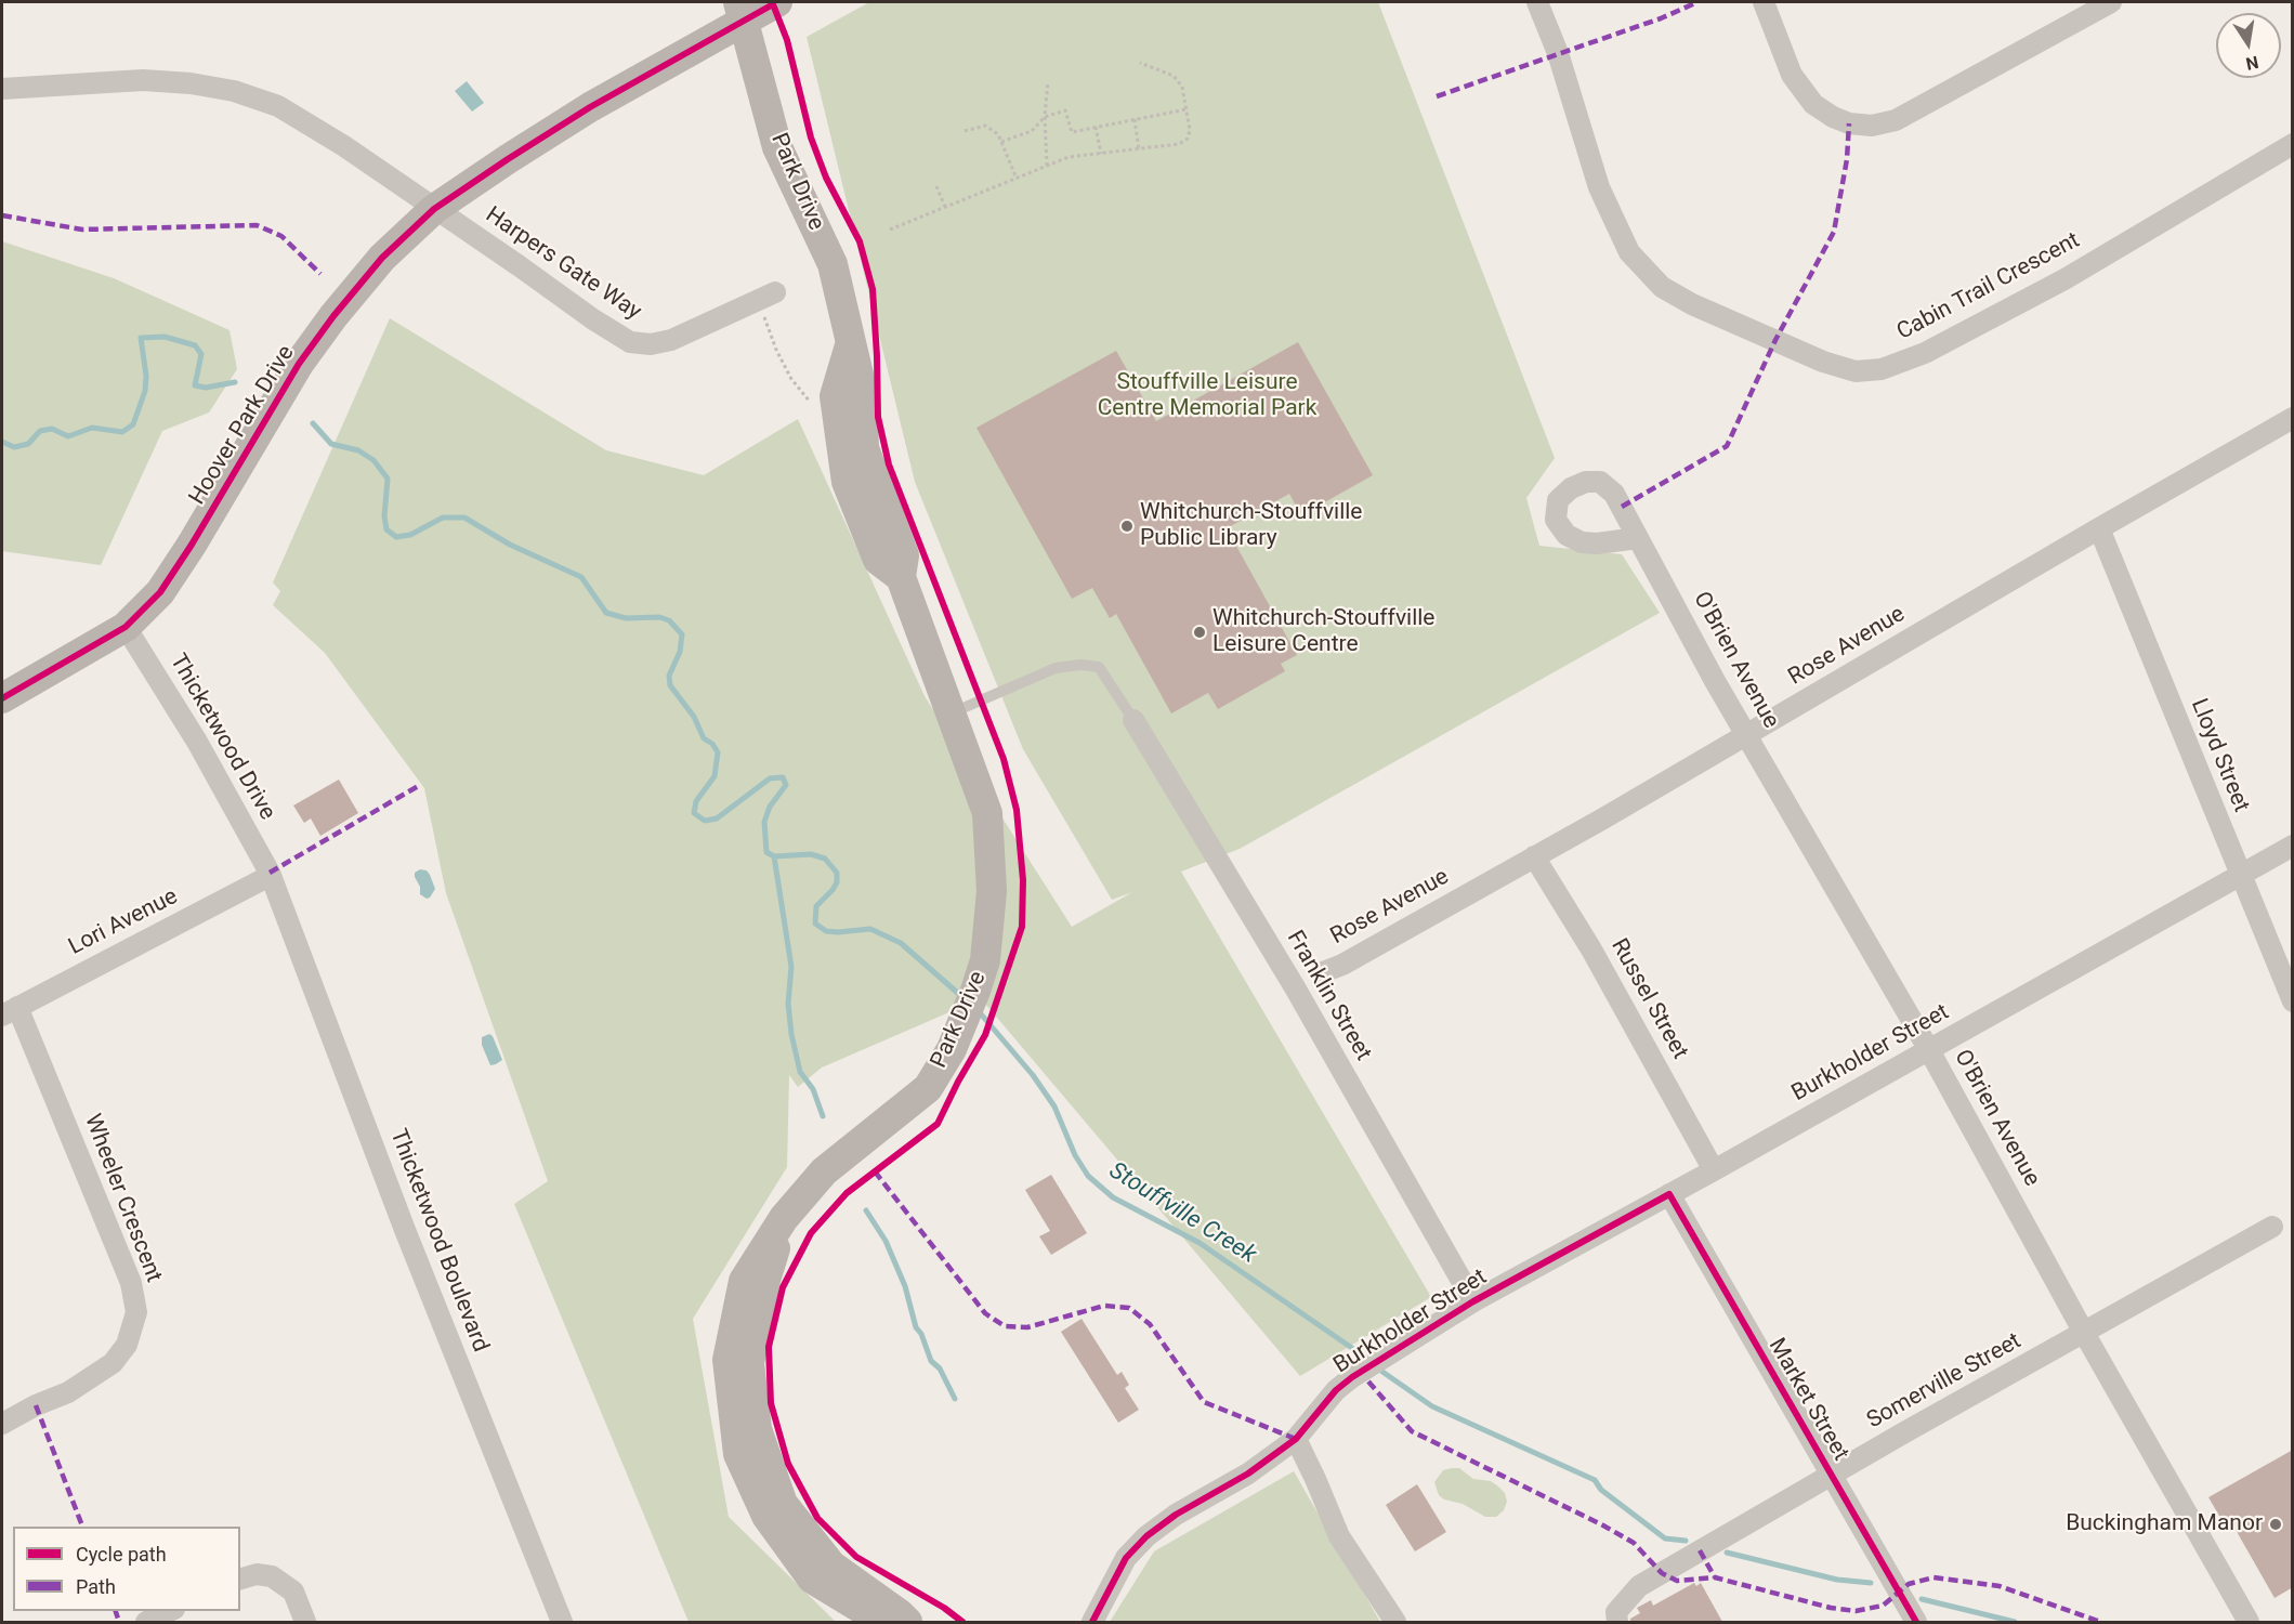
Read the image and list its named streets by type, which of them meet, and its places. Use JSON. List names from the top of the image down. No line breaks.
{"streets":{"street":["Park Drive","Harpers Gate Way","Cabin Trail Crescent","Hoover Park Drive","Rose Avenue","O'Brien Avenue","Thicketwood Drive","Lloyd Street","Lori Avenue","Franklin Street","Russel Street","Burkholder Street","Wheeler Crescent","Thicketwood Boulevard","Somerville Street","Market Street"]},"crossings":[["Park Drive","Hoover Park Drive"],["Harpers Gate Way","Hoover Park Drive"],["Hoover Park Drive","Thicketwood Drive"],["Rose Avenue","O'Brien Avenue"],["Rose Avenue","Lloyd Street"],["Rose Avenue","Russel Street"],["O'Brien Avenue","Burkholder Street"],["O'Brien Avenue","Somerville Street"],["Thicketwood Drive","Lori Avenue"],["Thicketwood Drive","Thicketwood Boulevard"],["Lloyd Street","Burkholder Street"],["Lori Avenue","Wheeler Crescent"],["Lori Avenue","Thicketwood Boulevard"],["Franklin Street","Burkholder Street"],["Russel Street","Burkholder Street"],["Burkholder Street","Market Street"],["Somerville Street","Market Street"]],"water":["Stouffville Creek"],"parks":["Stouffville Leisure Centre Memorial Park"],"places":["Whitchurch-Stouffville Public Library","Whitchurch-Stouffville Leisure Centre","Buckingham Manor"],"legend":["Cycle path","Path"],"north":"bottom"}
